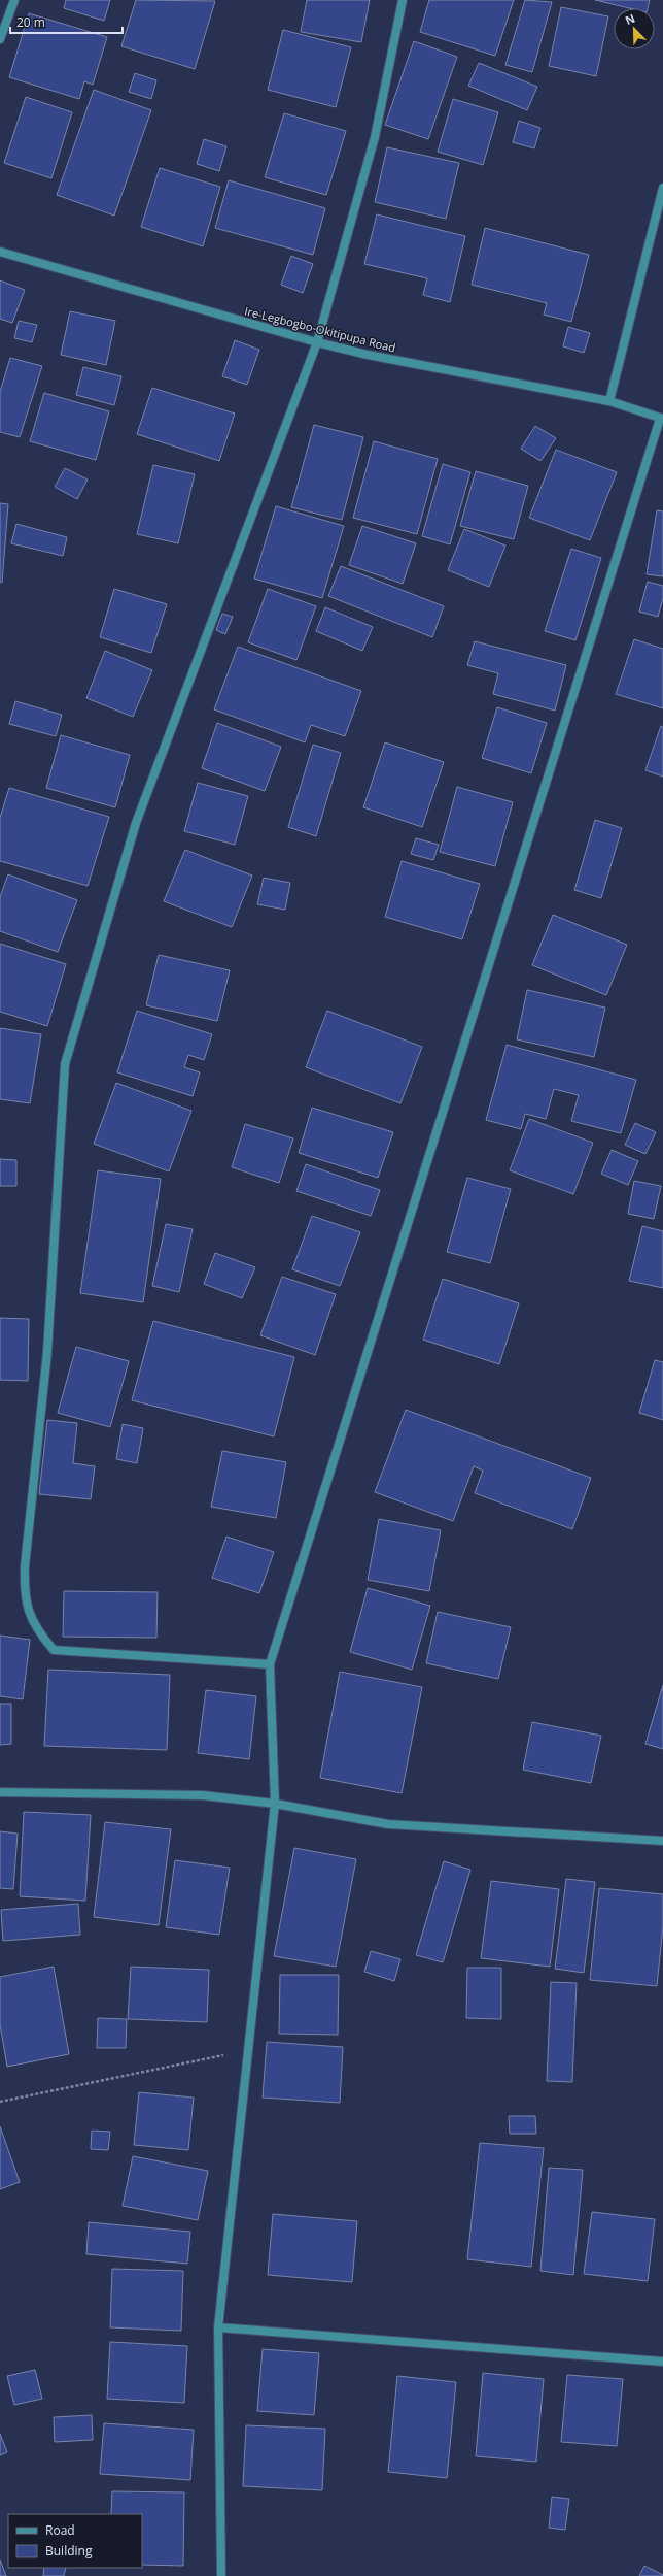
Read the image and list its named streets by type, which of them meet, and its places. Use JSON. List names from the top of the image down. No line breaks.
{"streets":{"street":["Ire-Legbogbo-Okitipupa Road"]},"legend":["Road","Building"],"scale_bar":"20 m","north":"top left"}
